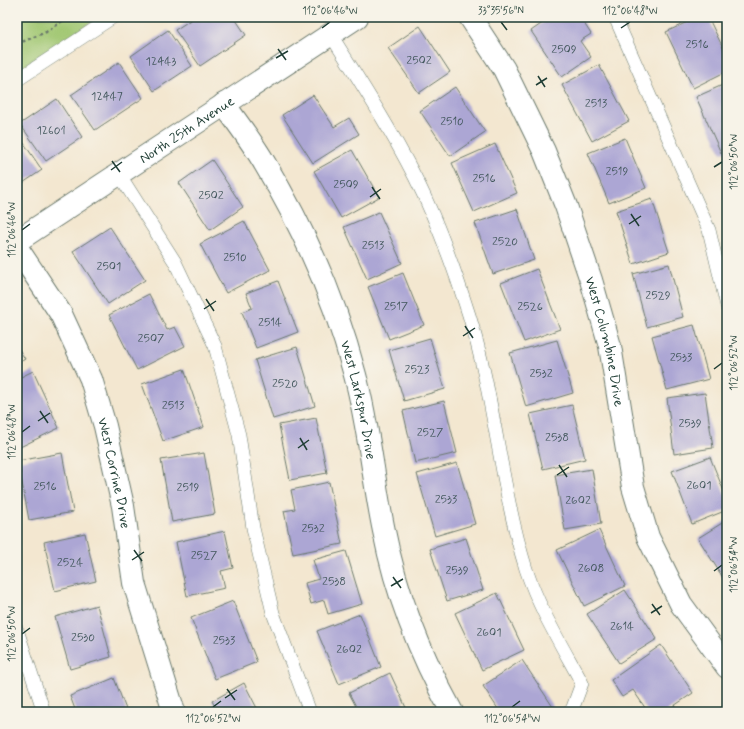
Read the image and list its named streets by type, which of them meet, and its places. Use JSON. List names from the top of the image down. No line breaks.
{"streets":{"street":["North 25th Avenue","West Columbine Drive","West Larkspur Drive","West Corrine Drive"]},"crossings":[["North 25th Avenue","West Larkspur Drive"]],"house_numbers":["2516","2509","2502","12443","12447","2513","2510","12601","2519","2516","2509","2502","2520","2513","2510","2501","2529","2517","2526","2514","2507","2533","2523","2532","2520","2513","2539","2527","2538","2601","2516","2519","2533","2602","2532","2527","2524","2608","2539","2538","2614","2601","2530","2533","2602"],"coordinates":["112°06'46\"W","33°35'56\"N","112°06'48\"W","112°06'50\"W","112°06'52\"W","112°06'54\"W"]}
